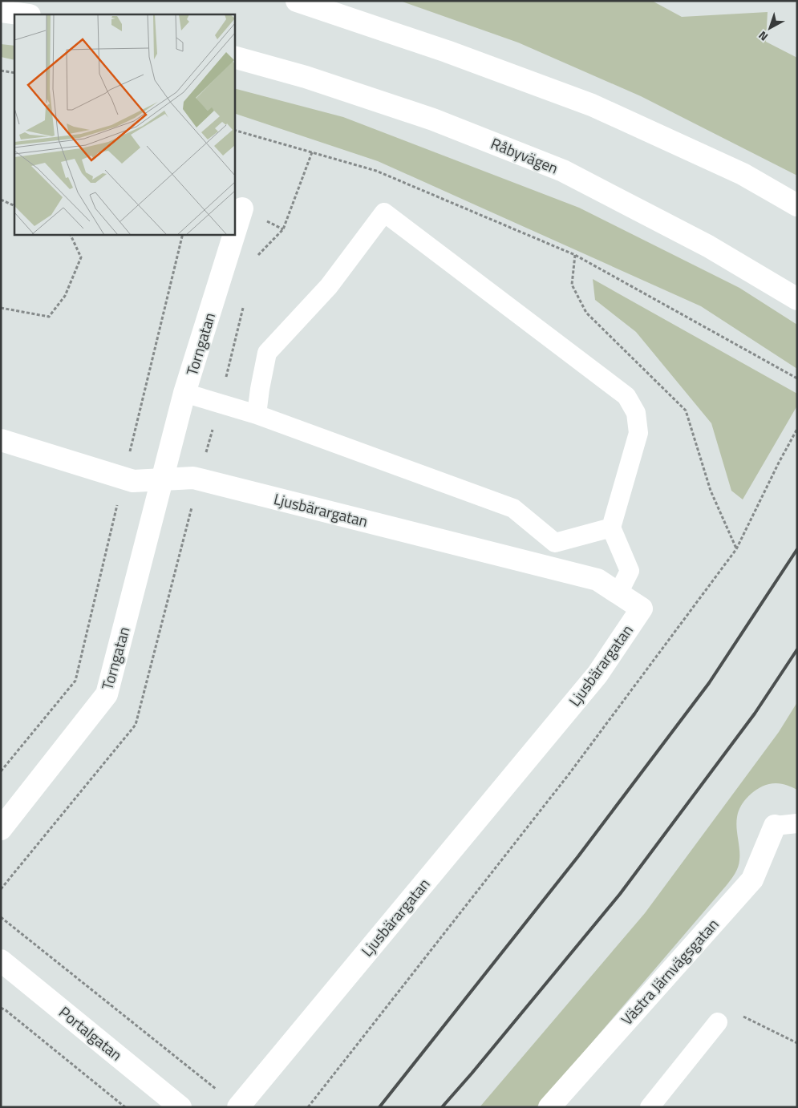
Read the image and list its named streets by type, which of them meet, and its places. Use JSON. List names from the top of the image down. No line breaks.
{"streets":{"street":["Råbyvägen","Torngatan","Ljusbärargatan","Västra Järnvägsgatan","Portalgatan"]},"crossings":[["Torngatan","Ljusbärargatan"]],"north":"bottom left"}
